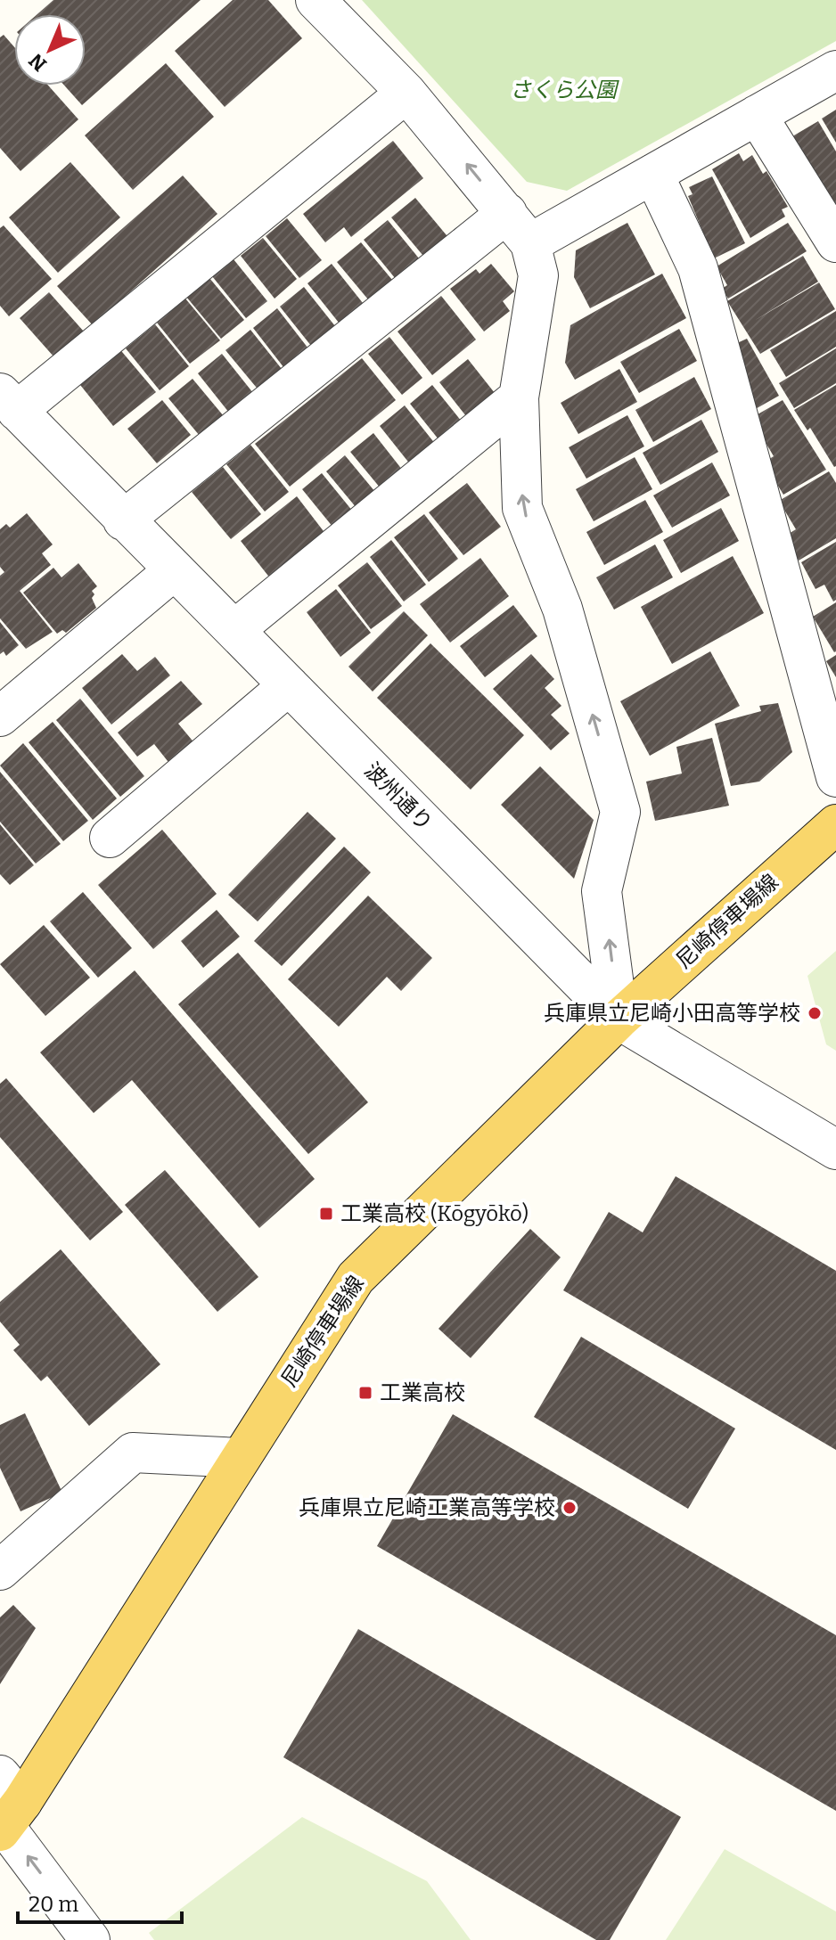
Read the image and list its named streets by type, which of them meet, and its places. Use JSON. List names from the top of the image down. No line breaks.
{"streets":{"main road":["尼崎停車場線"],"street":["波州通り"]},"crossings":[["波州通り","尼崎停車場線"]],"parks":["さくら公園"],"places":{"other":["兵庫県立尼崎小田高等学校","兵庫県立尼崎工業高等学校"],"transit":["工業高校 (Kōgyōkō)","工業高校"]},"scale_bar":"20 m","north":"bottom left"}
